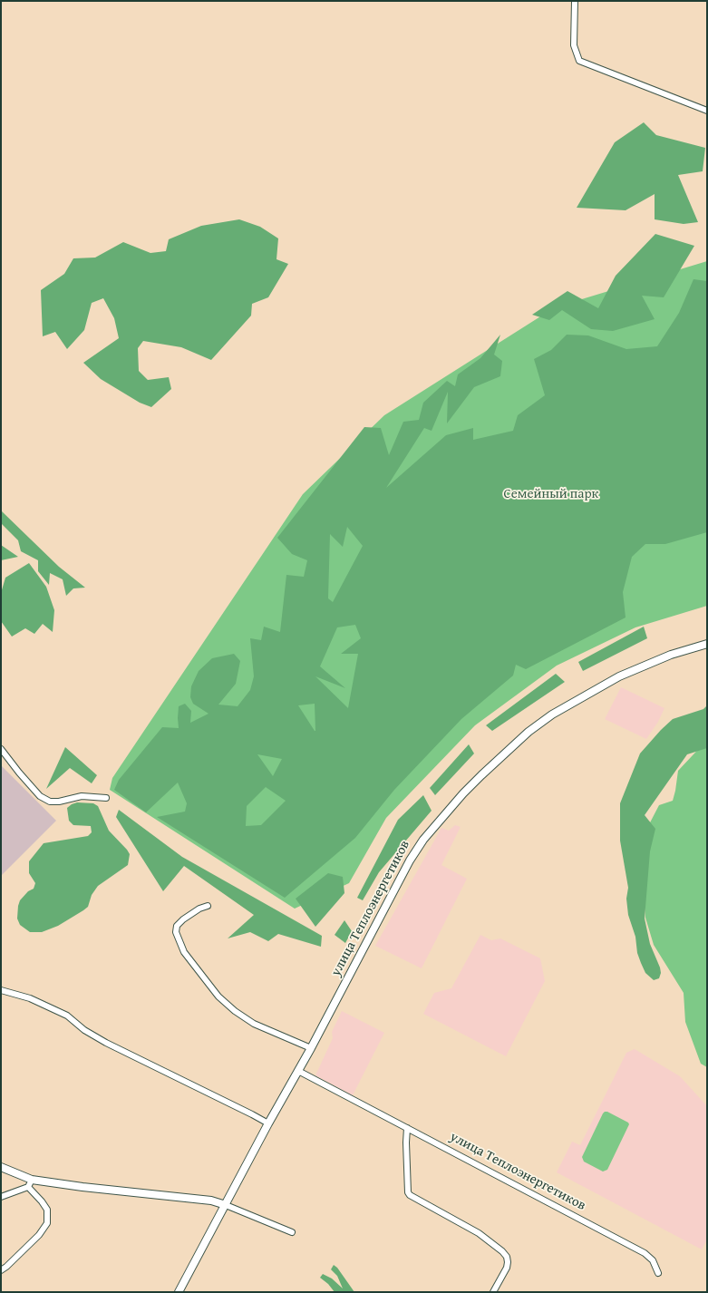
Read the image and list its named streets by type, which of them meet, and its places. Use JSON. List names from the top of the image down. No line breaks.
{"streets":{"street":["улица Теплоэнергетиков"]},"parks":["Семейный парк"]}
